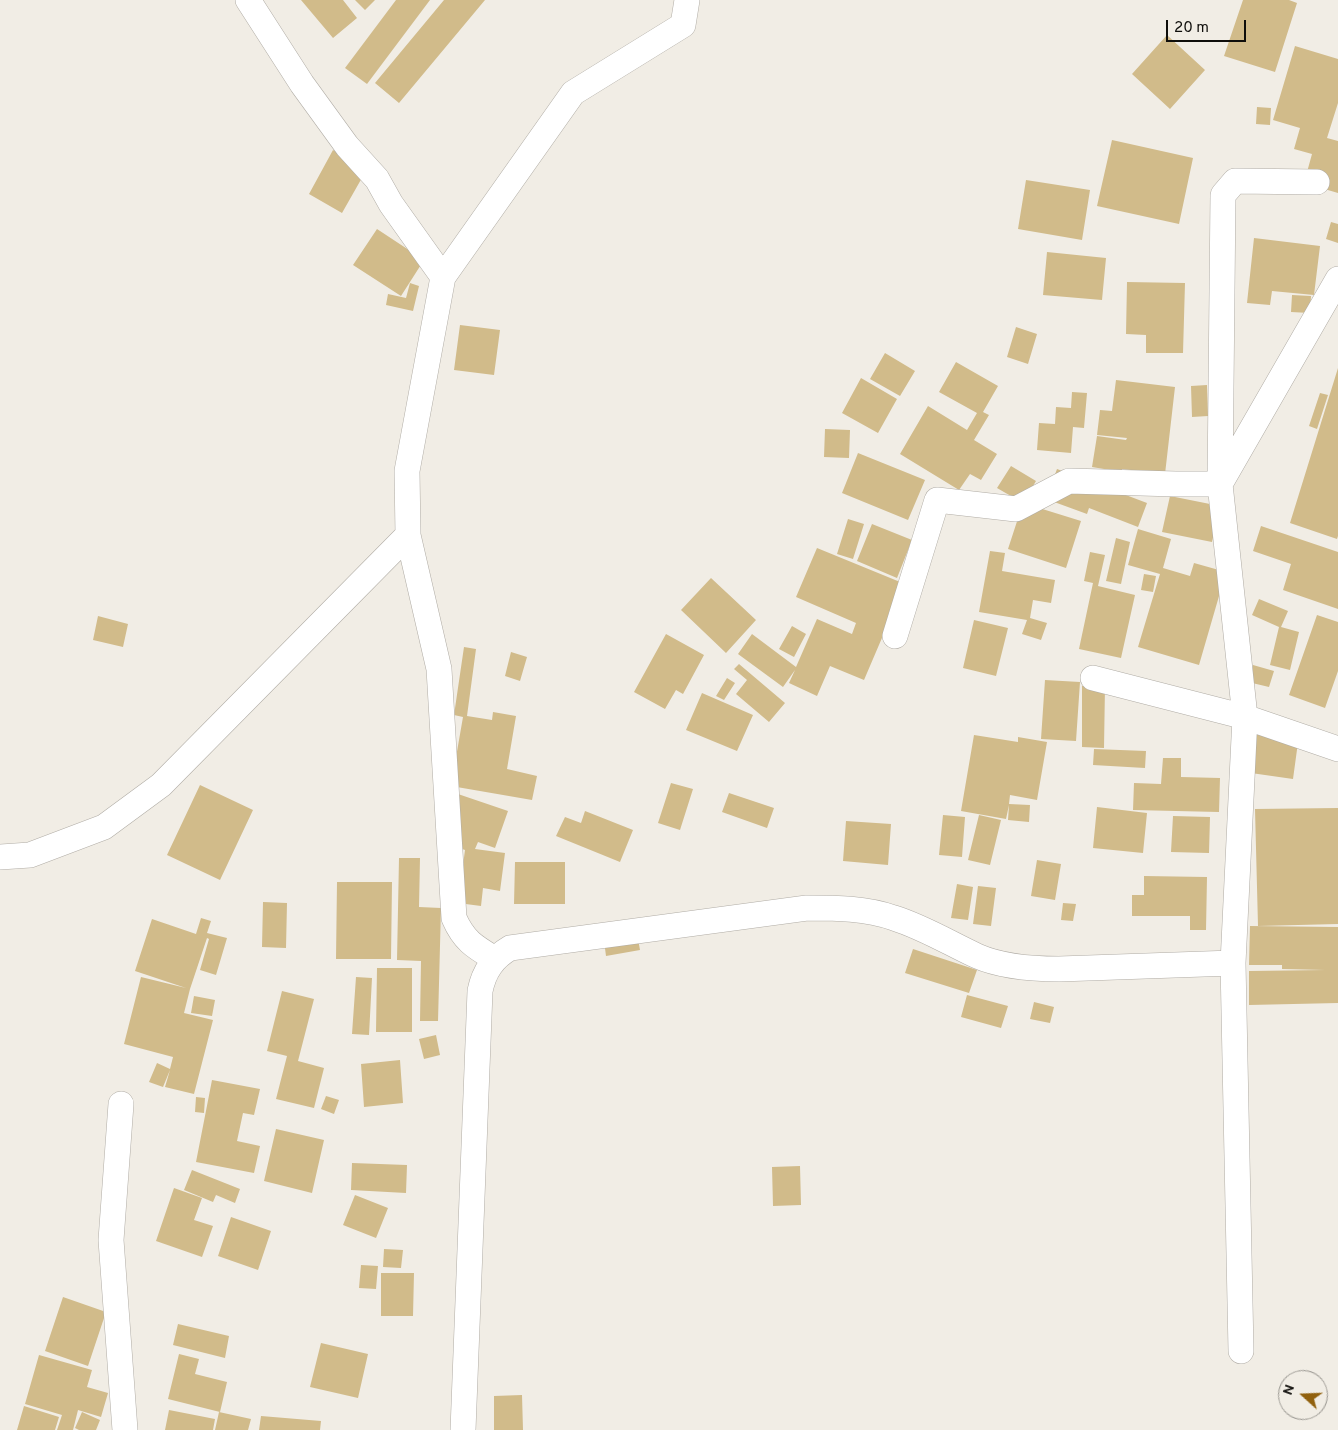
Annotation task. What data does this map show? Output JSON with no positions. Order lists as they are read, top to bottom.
{
  "scale_bar": "20 m",
  "north": "left"
}
